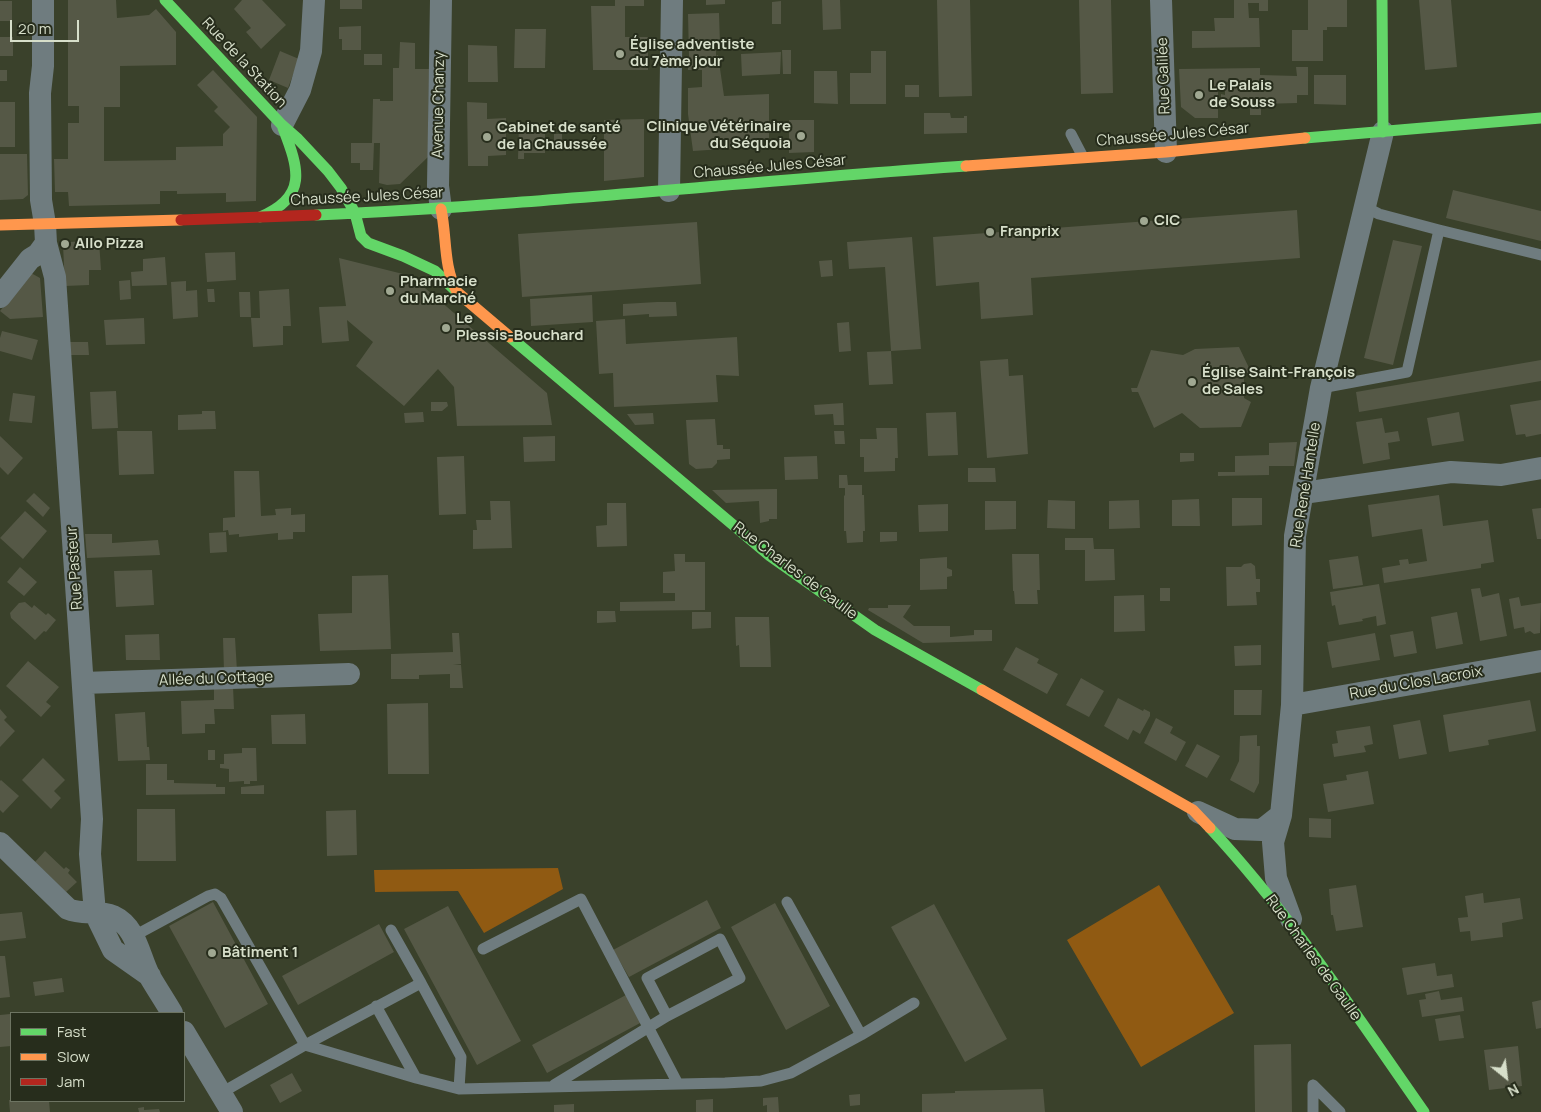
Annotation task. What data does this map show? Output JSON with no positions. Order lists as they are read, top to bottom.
{
  "streets": {
    "street": [
      "Rue de la Station",
      "Rue Galilée",
      "Avenue Chanzy",
      "Chaussée Jules César",
      "Rue René Hantelle",
      "Rue Pasteur",
      "Rue Charles de Gaulle",
      "Allée du Cottage",
      "Rue du Clos Lacroix"
    ]
  },
  "crossings": [
    ["Rue de la Station", "Chaussée Jules César"],
    ["Rue de la Station", "Rue Charles de Gaulle"],
    ["Rue Galilée", "Chaussée Jules César"],
    ["Avenue Chanzy", "Chaussée Jules César"],
    ["Avenue Chanzy", "Rue Charles de Gaulle"],
    ["Chaussée Jules César", "Rue René Hantelle"],
    ["Chaussée Jules César", "Rue Pasteur"],
    ["Chaussée Jules César", "Rue Charles de Gaulle"],
    ["Rue René Hantelle", "Rue Charles de Gaulle"],
    ["Rue René Hantelle", "Rue du Clos Lacroix"],
    ["Rue Pasteur", "Allée du Cottage"]
  ],
  "places": [
    "Église adventiste du 7ème jour",
    "Le Palais de Souss",
    "Clinique Vétérinaire du Séquoia",
    "Cabinet de santé de la Chaussée",
    "CIC",
    "Franprix",
    "Allo Pizza",
    "Pharmacie du Marché",
    "Le Plessis-Bouchard",
    "Église Saint-François de Sales",
    "Bâtiment 1"
  ],
  "legend": ["Fast", "Slow", "Jam"],
  "scale_bar": "20 m",
  "north": "bottom right"
}
